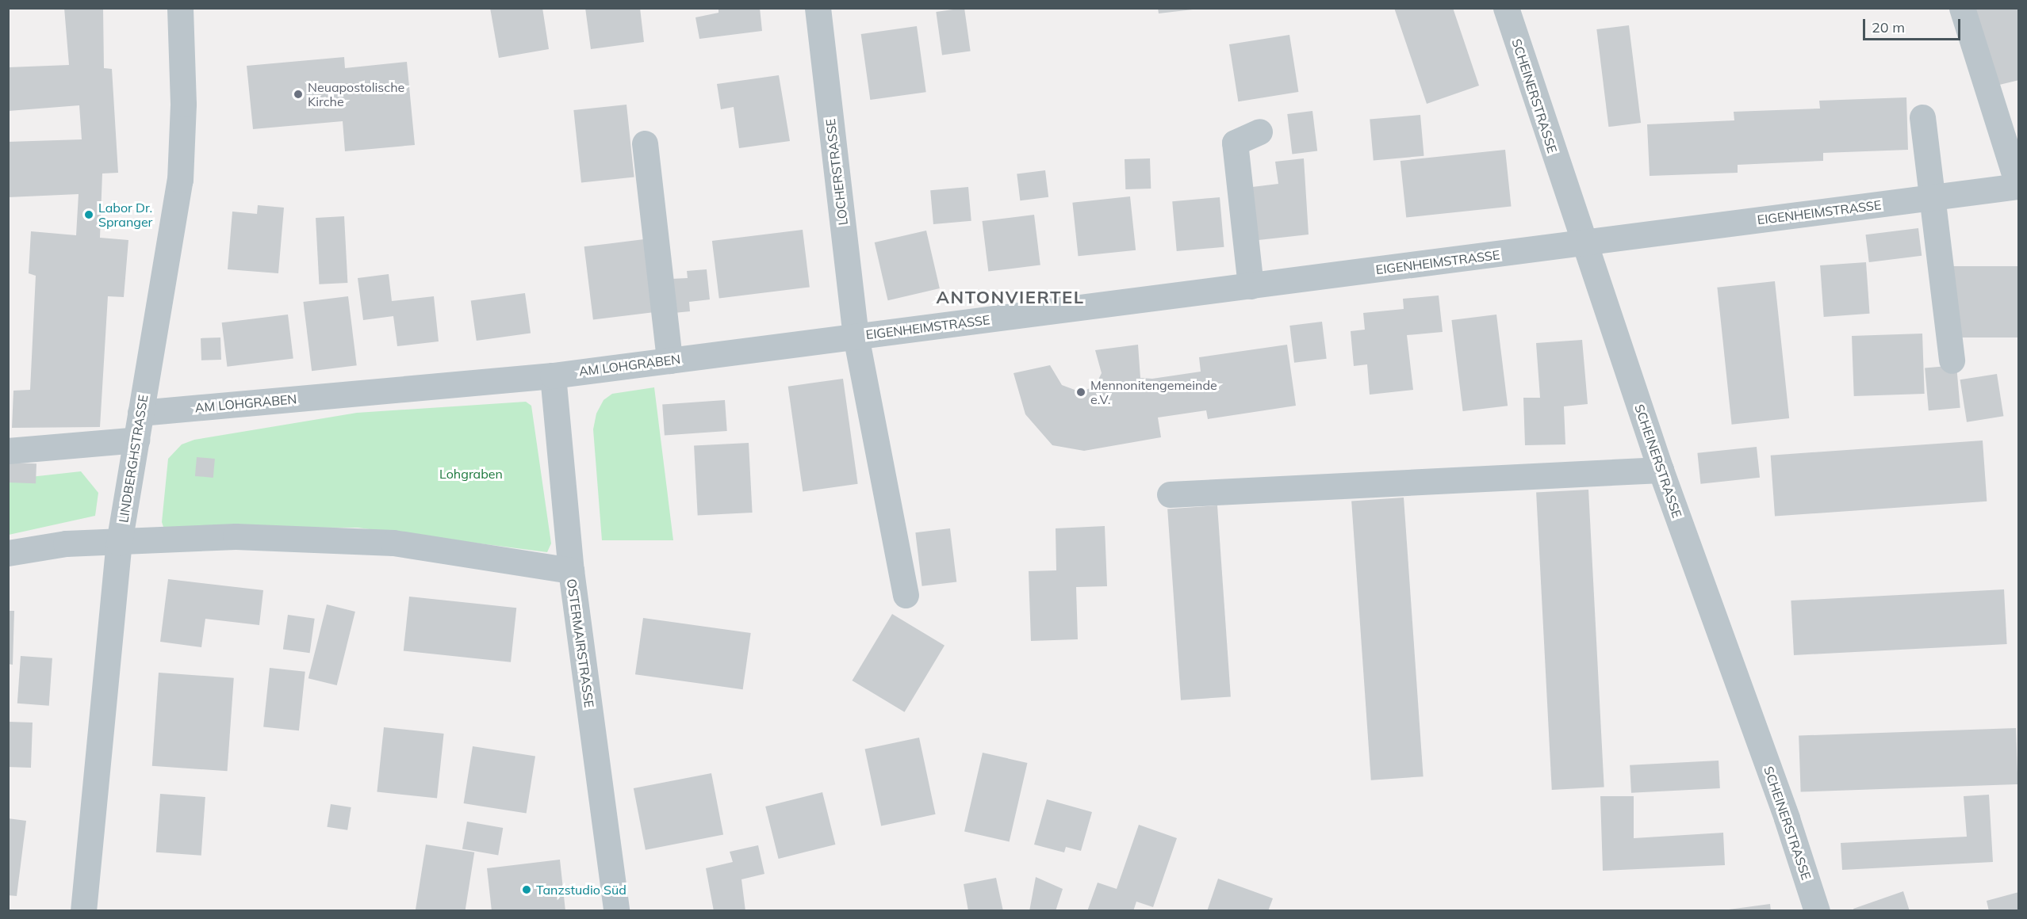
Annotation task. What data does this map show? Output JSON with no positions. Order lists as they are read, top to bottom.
{
  "streets": {
    "street": [
      "SCHEINERSTRASSE",
      "LOCHERSTRASSE",
      "EIGENHEIMSTRASSE",
      "AM LOHGRABEN",
      "LINDBERGHSTRASSE",
      "OSTERMAIRSTRASSE"
    ]
  },
  "crossings": [
    ["SCHEINERSTRASSE", "EIGENHEIMSTRASSE"],
    ["LOCHERSTRASSE", "EIGENHEIMSTRASSE"],
    ["LOCHERSTRASSE", "AM LOHGRABEN"],
    ["EIGENHEIMSTRASSE", "AM LOHGRABEN"],
    ["AM LOHGRABEN", "LINDBERGHSTRASSE"],
    ["AM LOHGRABEN", "OSTERMAIRSTRASSE"]
  ],
  "districts": ["ANTONVIERTEL"],
  "parks": ["Lohgraben"],
  "places": [
    "Neuapostolische Kirche",
    "Labor Dr. Spranger",
    "Mennonitengemeinde e.V.",
    "Tanzstudio Süd"
  ],
  "scale_bar": "20 m"
}
